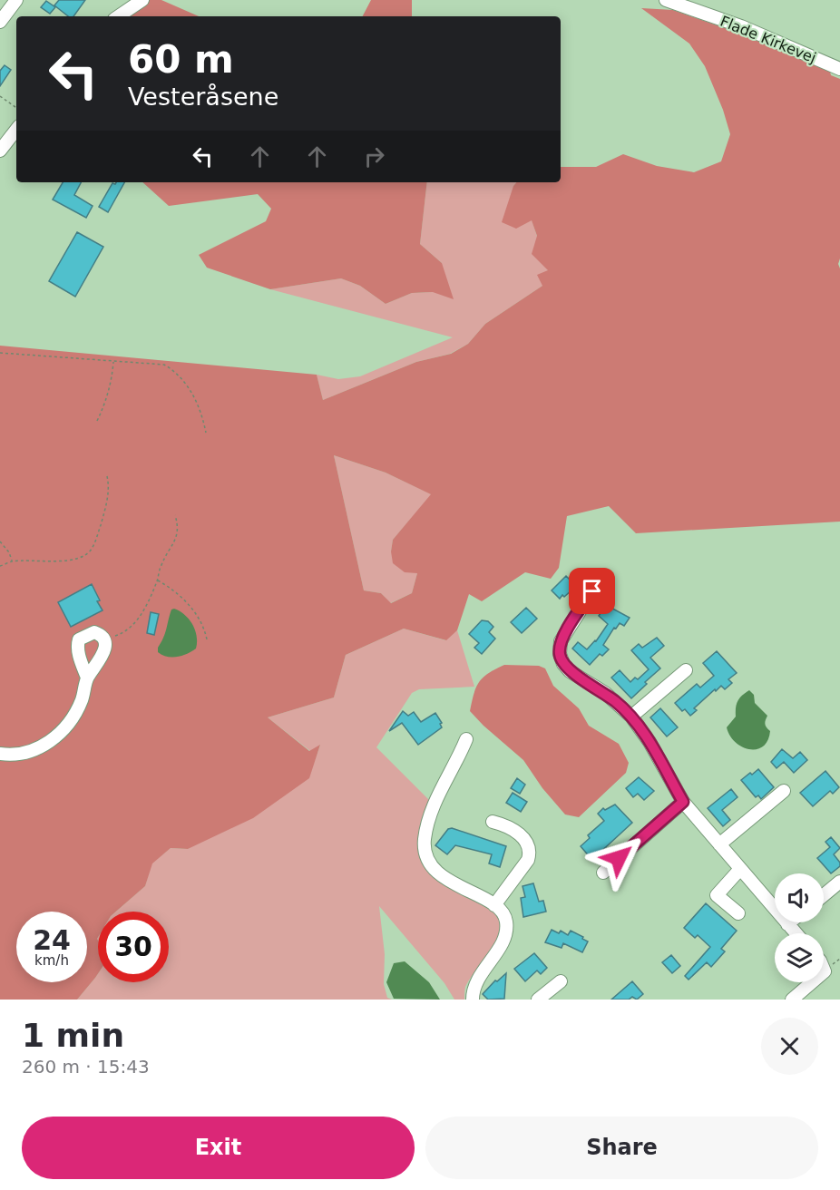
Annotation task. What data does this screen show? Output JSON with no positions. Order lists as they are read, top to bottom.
{
  "streets": {
    "street": ["Flade Kirkevej"]
  },
  "page": {
    "turn": ["60 m", "Vesteråsene"],
    "speed": "24 km/h",
    "limit": "30",
    "heading": ["1 min", "260 m · 15:43"],
    "buttons": ["Exit", "Share"]
  }
}
